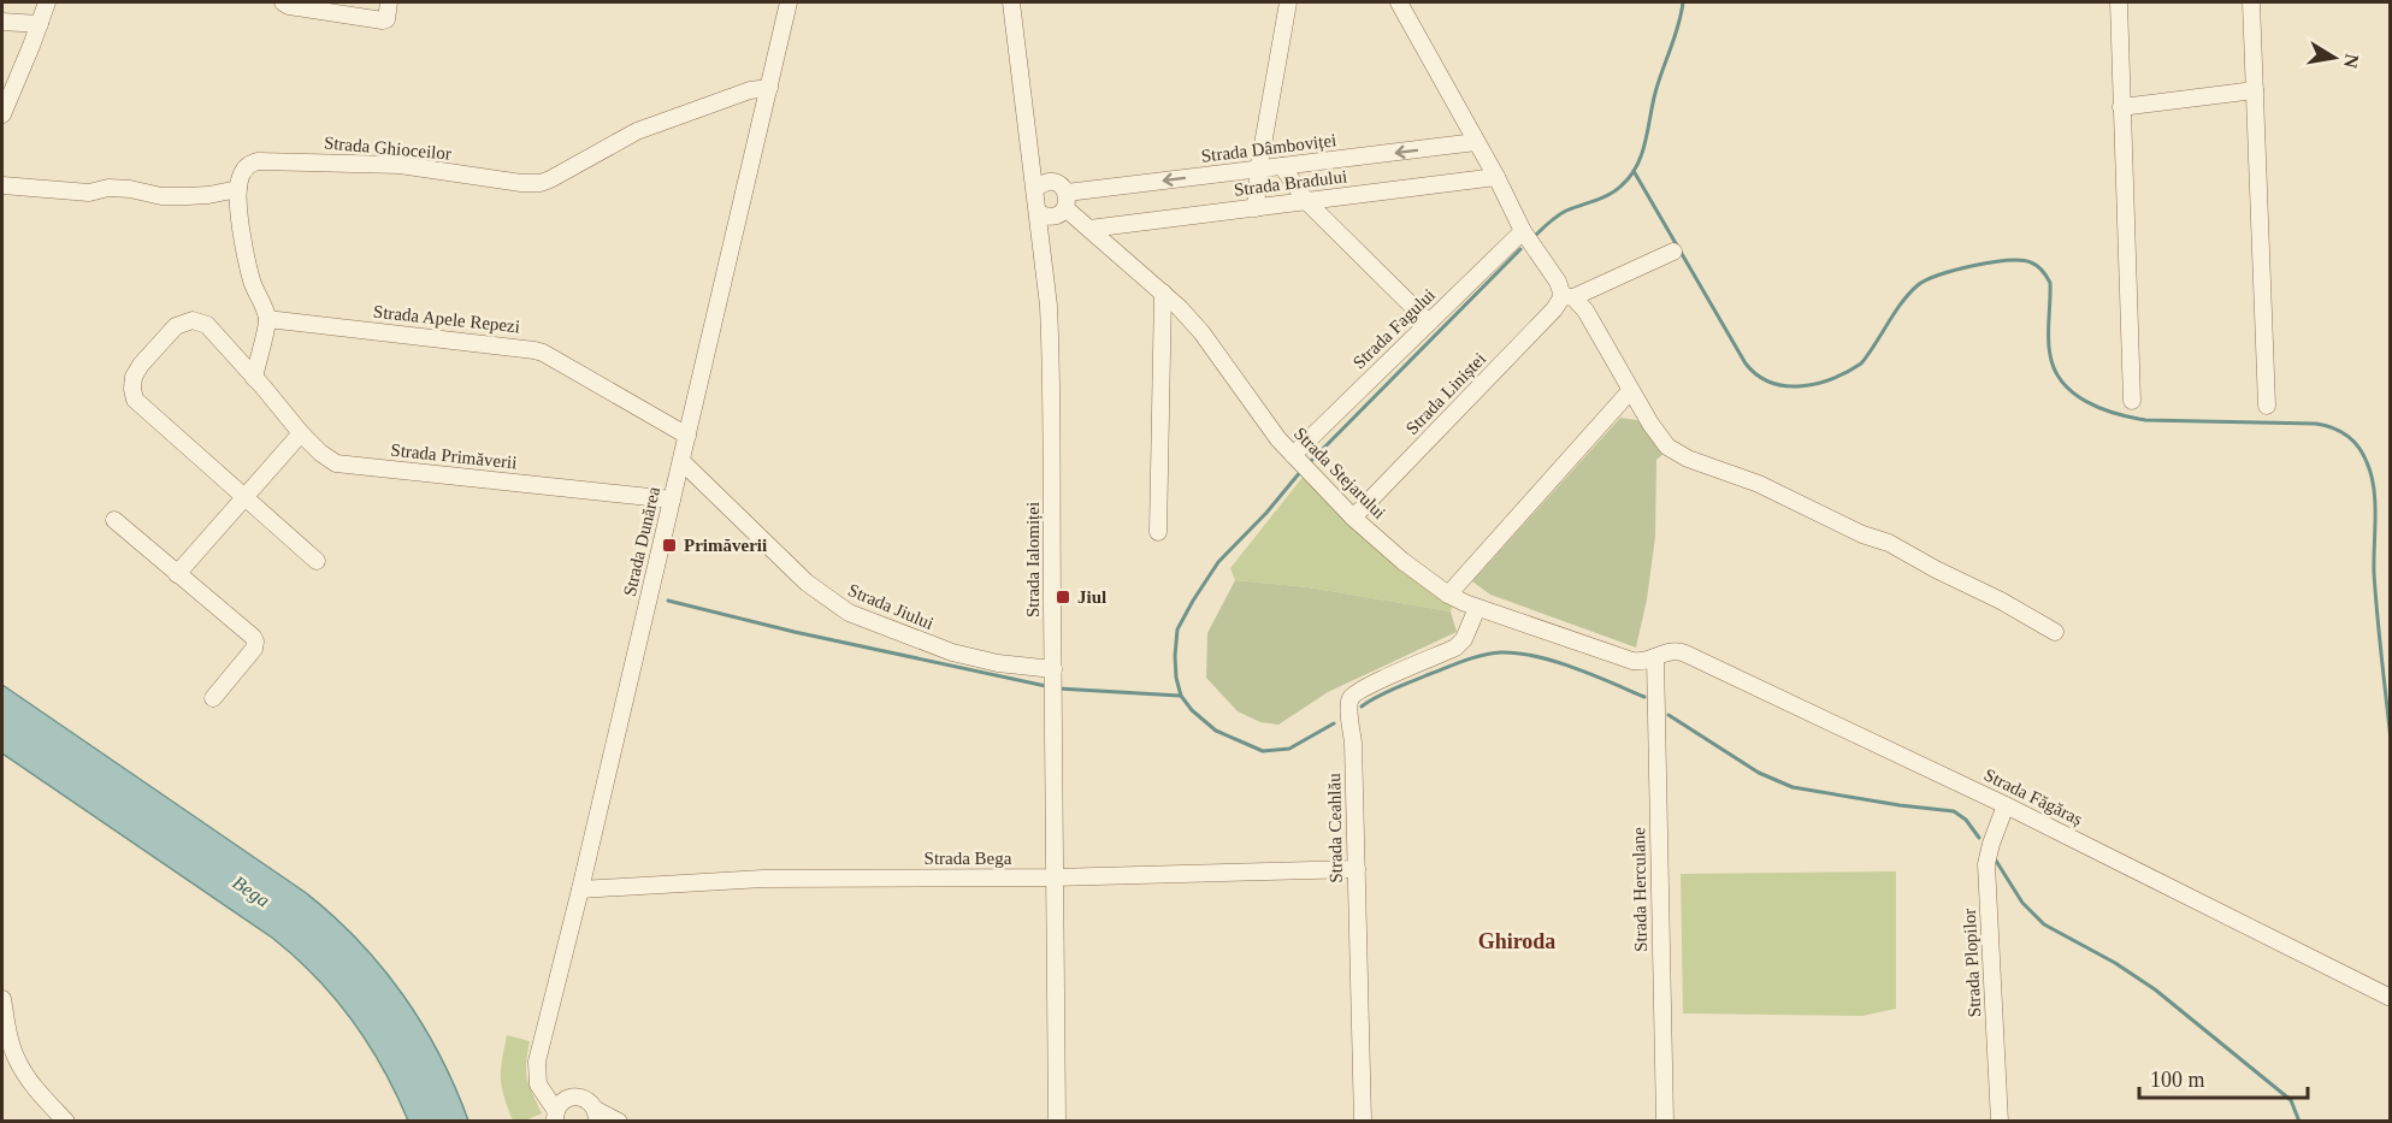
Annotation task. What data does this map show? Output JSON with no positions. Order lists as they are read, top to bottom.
{
  "streets": {
    "street": [
      "Strada Ghioceilor",
      "Strada Dâmboviței",
      "Strada Bradului",
      "Strada Apele Repezi",
      "Strada Fagului",
      "Strada Liniștei",
      "Strada Primăverii",
      "Strada Stejarului",
      "Strada Dunărea",
      "Strada Ialomiței",
      "Strada Jiului",
      "Strada Făgăraș",
      "Strada Ceahlău",
      "Strada Bega",
      "Strada Herculane",
      "Strada Plopilor"
    ]
  },
  "crossings": [
    ["Strada Ghioceilor", "Strada Dunărea"],
    ["Strada Dâmboviței", "Strada Stejarului"],
    ["Strada Dâmboviței", "Strada Ialomiței"],
    ["Strada Bradului", "Strada Stejarului"],
    ["Strada Apele Repezi", "Strada Dunărea"],
    ["Strada Fagului", "Strada Stejarului"],
    ["Strada Liniștei", "Strada Stejarului"],
    ["Strada Primăverii", "Strada Dunărea"],
    ["Strada Stejarului", "Strada Ialomiței"],
    ["Strada Stejarului", "Strada Făgăraș"],
    ["Strada Stejarului", "Strada Ceahlău"],
    ["Strada Stejarului", "Strada Herculane"],
    ["Strada Dunărea", "Strada Jiului"],
    ["Strada Dunărea", "Strada Bega"],
    ["Strada Ialomiței", "Strada Jiului"],
    ["Strada Ialomiței", "Strada Bega"],
    ["Strada Făgăraș", "Strada Herculane"],
    ["Strada Făgăraș", "Strada Plopilor"],
    ["Strada Ceahlău", "Strada Bega"]
  ],
  "one_way": ["Strada Dâmboviței"],
  "districts": ["Ghiroda"],
  "water": ["Bega"],
  "places": {
    "transit": ["Primăverii", "Jiul"]
  },
  "scale_bar": "100 m",
  "north": "right"
}
